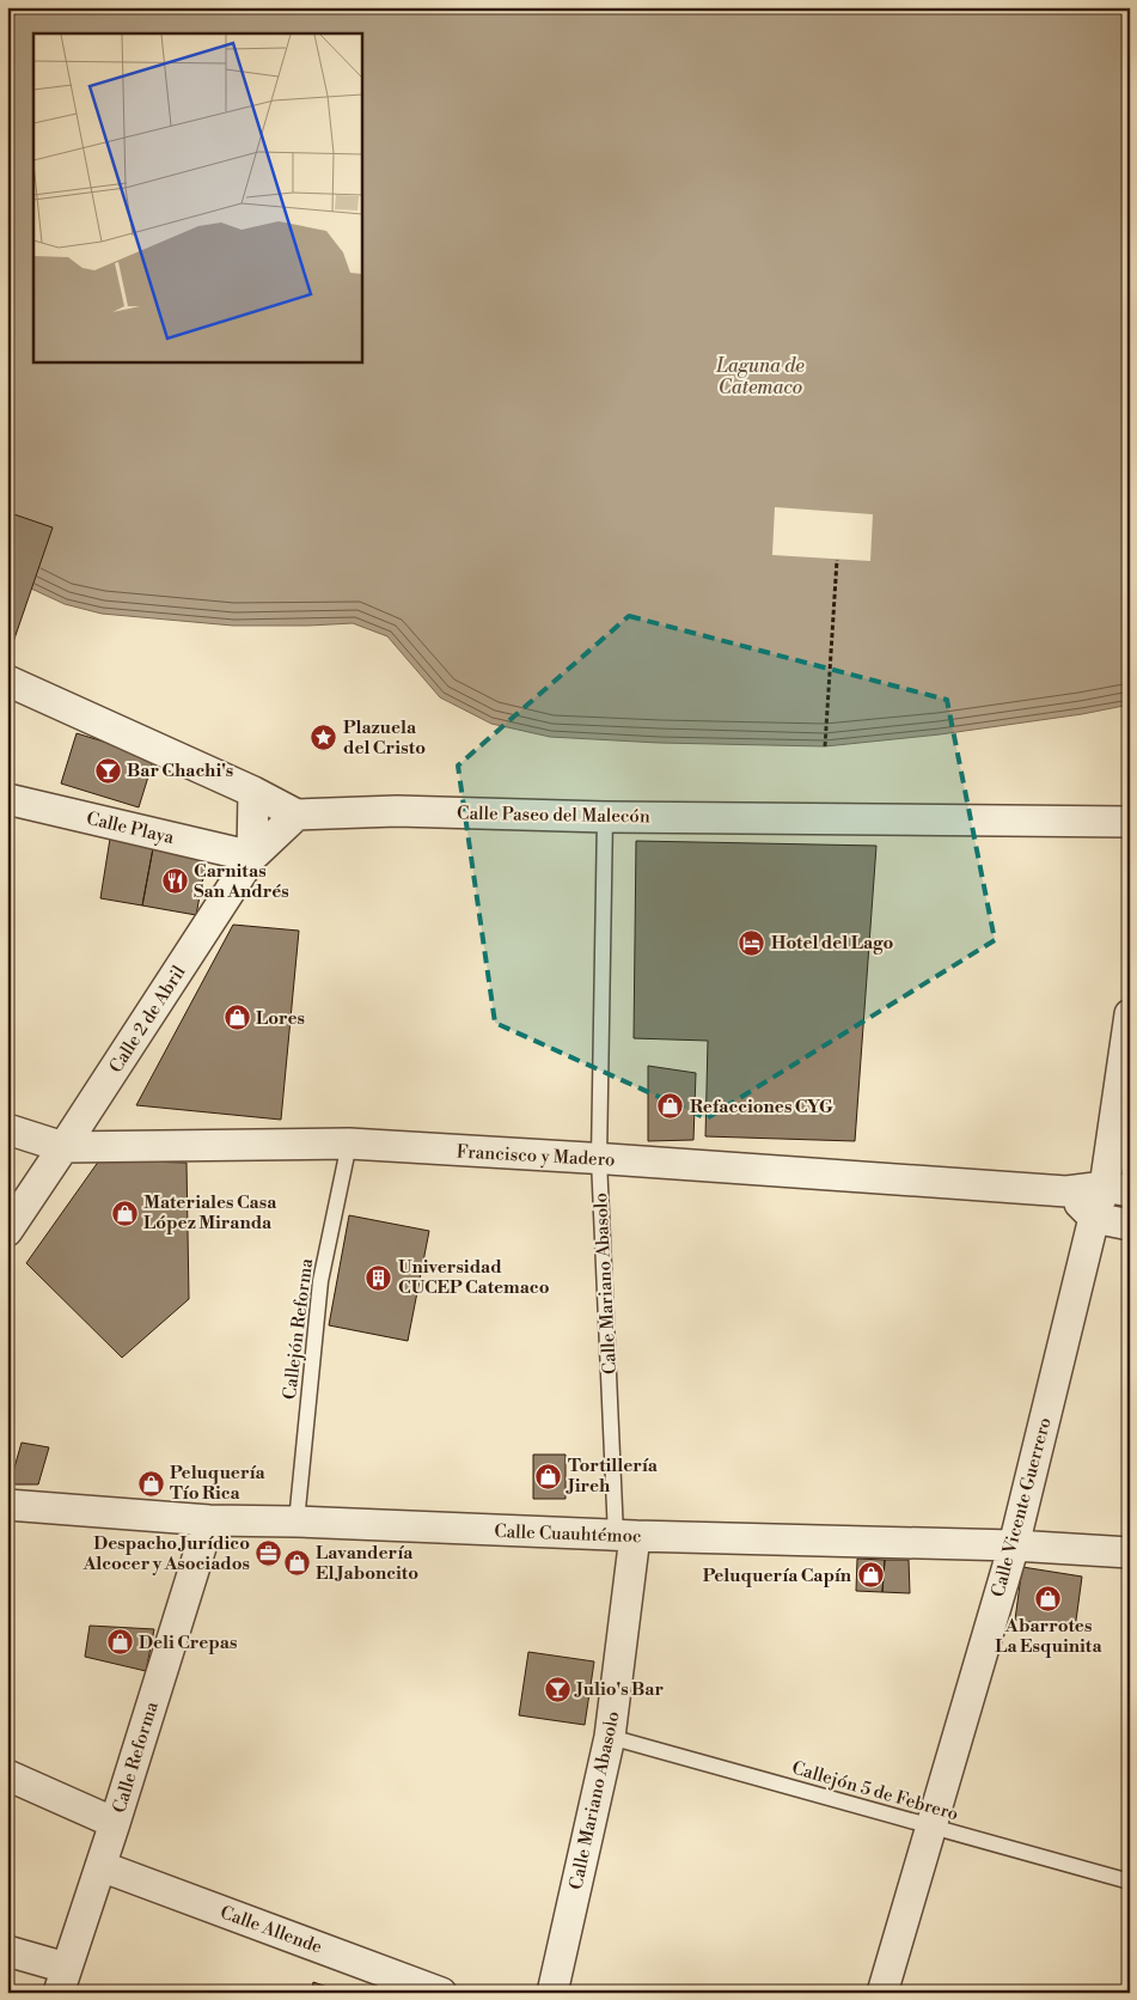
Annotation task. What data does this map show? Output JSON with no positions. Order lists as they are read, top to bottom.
{
  "streets": {
    "street": [
      "Calle Paseo del Malecón",
      "Calle Playa",
      "Calle 2 de Abril",
      "Francisco y Madero",
      "Calle Mariano Abasolo",
      "Calle Vicente Guerrero",
      "Calle Cuauhtémoc",
      "Calle Reforma",
      "Calle Allende"
    ],
    "lane": ["Callejón Reforma", "Callejón 5 de Febrero"]
  },
  "crossings": [
    ["Calle Paseo del Malecón", "Calle 2 de Abril"],
    ["Calle Paseo del Malecón", "Calle Mariano Abasolo"],
    ["Calle Playa", "Calle 2 de Abril"],
    ["Calle 2 de Abril", "Francisco y Madero"],
    ["Francisco y Madero", "Calle Mariano Abasolo"],
    ["Francisco y Madero", "Callejón Reforma"],
    ["Francisco y Madero", "Calle Vicente Guerrero"],
    ["Calle Mariano Abasolo", "Calle Cuauhtémoc"],
    ["Calle Mariano Abasolo", "Callejón 5 de Febrero"],
    ["Callejón Reforma", "Calle Cuauhtémoc"],
    ["Calle Vicente Guerrero", "Calle Cuauhtémoc"],
    ["Calle Vicente Guerrero", "Callejón 5 de Febrero"],
    ["Calle Cuauhtémoc", "Calle Reforma"],
    ["Calle Reforma", "Calle Allende"]
  ],
  "water": ["Laguna de Catemaco"],
  "places": {
    "place": ["Plazuela del Cristo"],
    "bar": ["Bar Chachi's", "Julio's Bar"],
    "restaurant": ["Carnitas San Andrés"],
    "hotel": ["Hotel del Lago"],
    "shop": [
      "Lores",
      "Refacciones CYG",
      "Materiales Casa López Miranda",
      "Tortillería Jireh",
      "Peluquería Tío Rica",
      "Lavandería El Jaboncito",
      "Peluquería Capín",
      "Abarrotes La Esquinita",
      "Deli Crepas"
    ],
    "building": ["Universidad CUCEP Catemaco"],
    "office": ["Despacho Jurídico Alcocer y Asociados"]
  }
}
